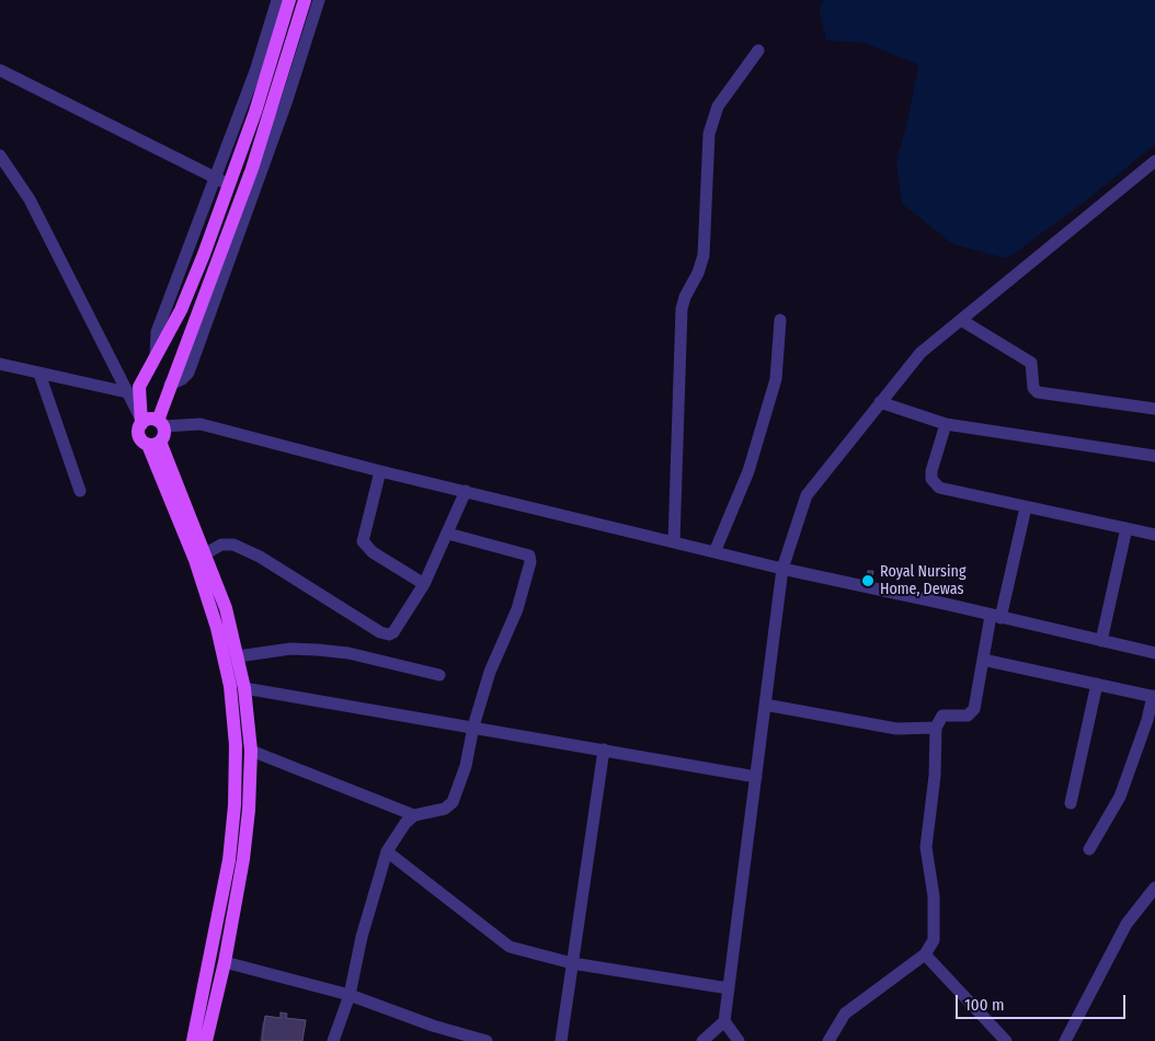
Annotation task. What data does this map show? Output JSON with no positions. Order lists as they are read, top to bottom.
{
  "places": ["Royal Nursing Home, Dewas"],
  "scale_bar": "100 m"
}
